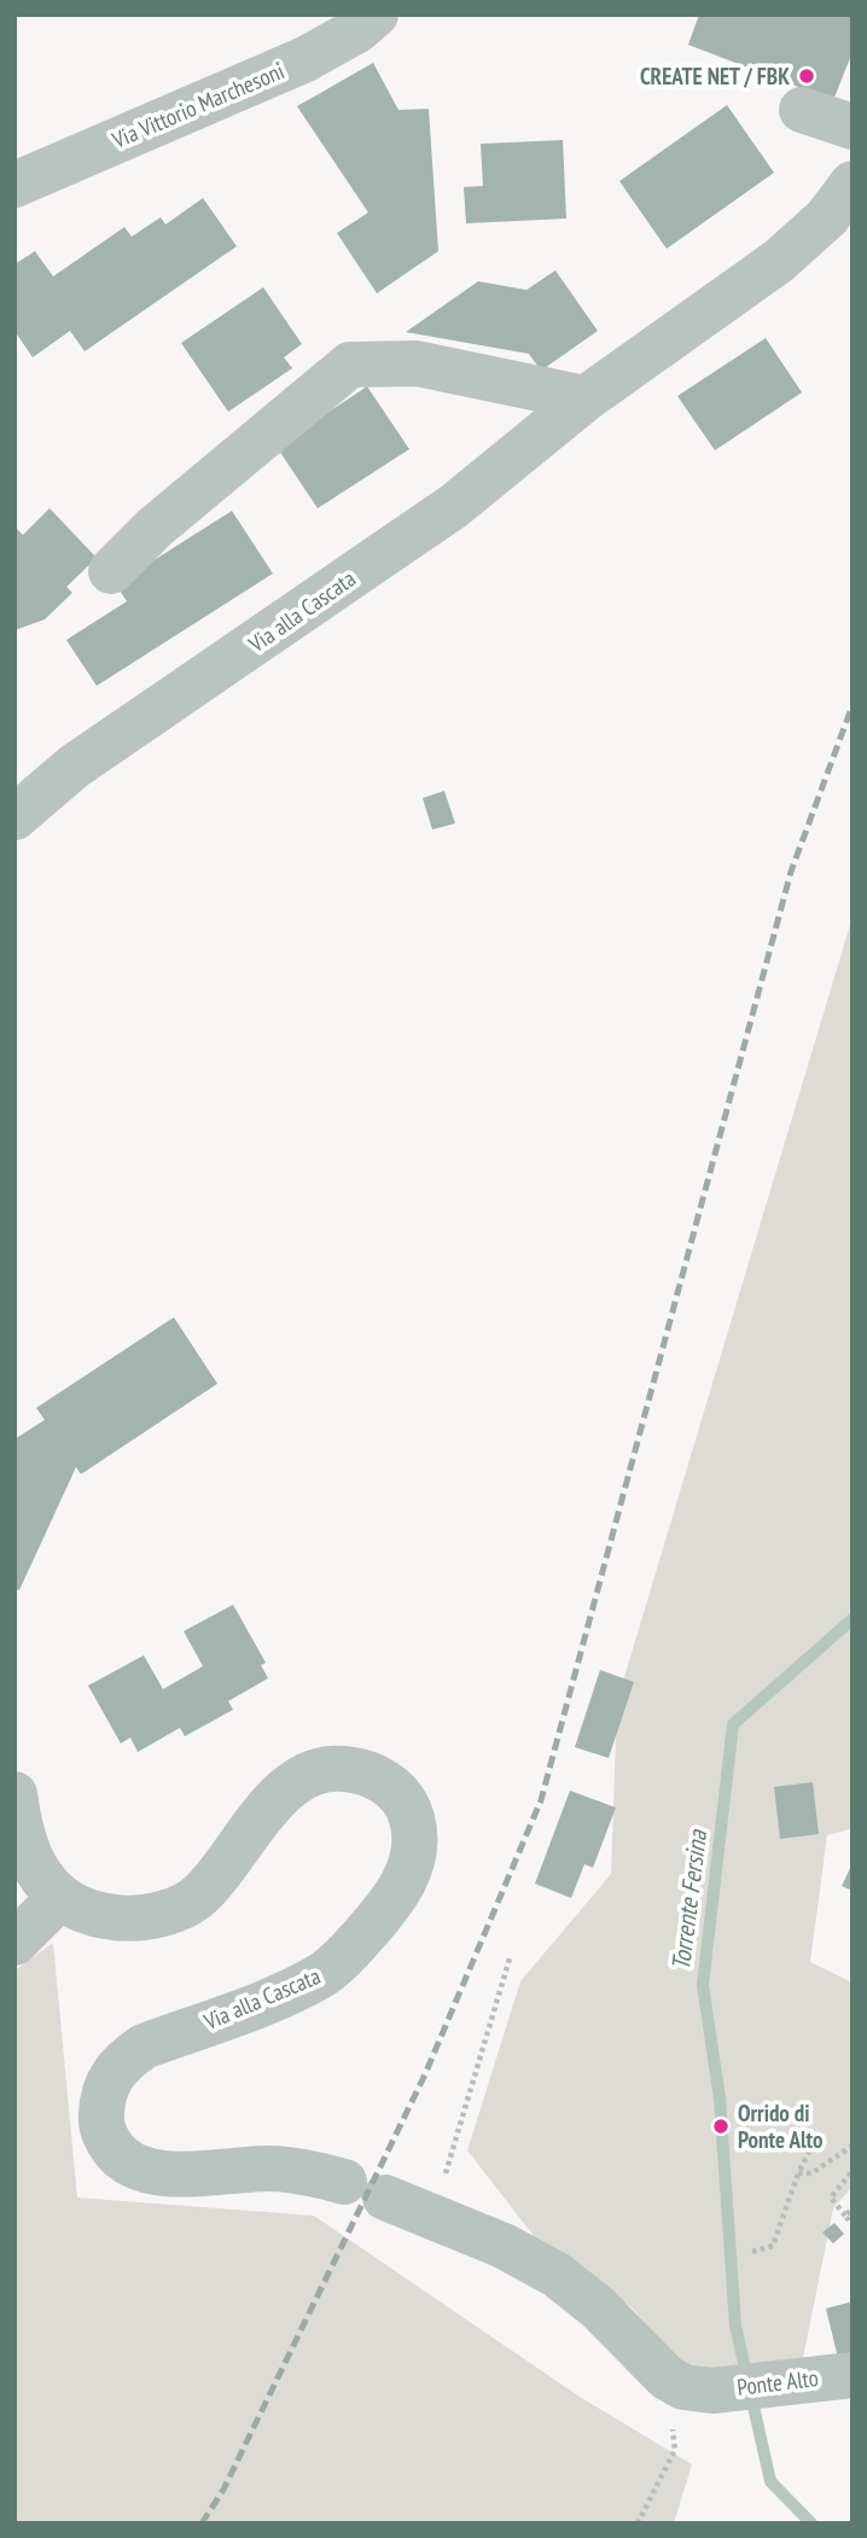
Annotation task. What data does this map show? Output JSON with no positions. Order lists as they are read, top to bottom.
{
  "streets": {
    "street": ["Via Vittorio Marchesoni", "Via alla Cascata", "Ponte Alto"]
  },
  "crossings": [
    ["Via alla Cascata", "Ponte Alto"]
  ],
  "water": ["Torrente Fersina"],
  "places": ["CREATE NET / FBK", "Orrido di Ponte Alto"]
}
